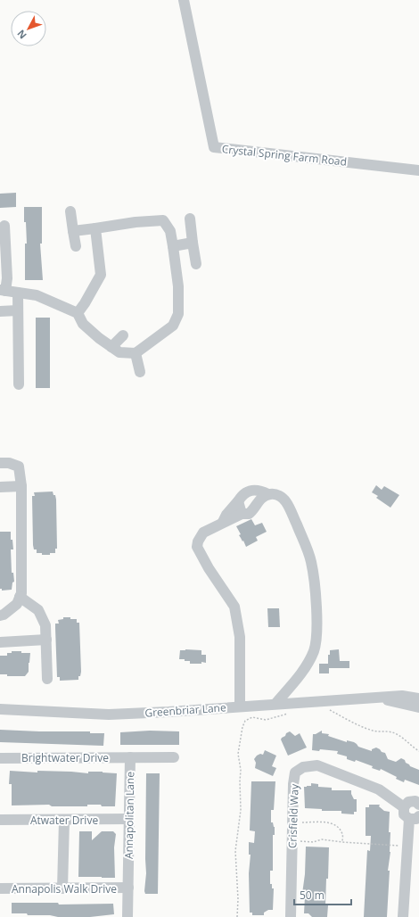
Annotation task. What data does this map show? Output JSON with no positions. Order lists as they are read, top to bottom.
{
  "streets": {
    "street": [
      "Crystal Spring Farm Road",
      "Greenbriar Lane",
      "Brightwater Drive",
      "Annapolitan Lane",
      "Crisfield Way",
      "Atwater Drive",
      "Annapolis Walk Drive"
    ]
  },
  "crossings": [
    ["Brightwater Drive", "Annapolitan Lane"],
    ["Annapolitan Lane", "Atwater Drive"],
    ["Annapolitan Lane", "Annapolis Walk Drive"]
  ],
  "scale_bar": "50 m",
  "north": "bottom left"
}
